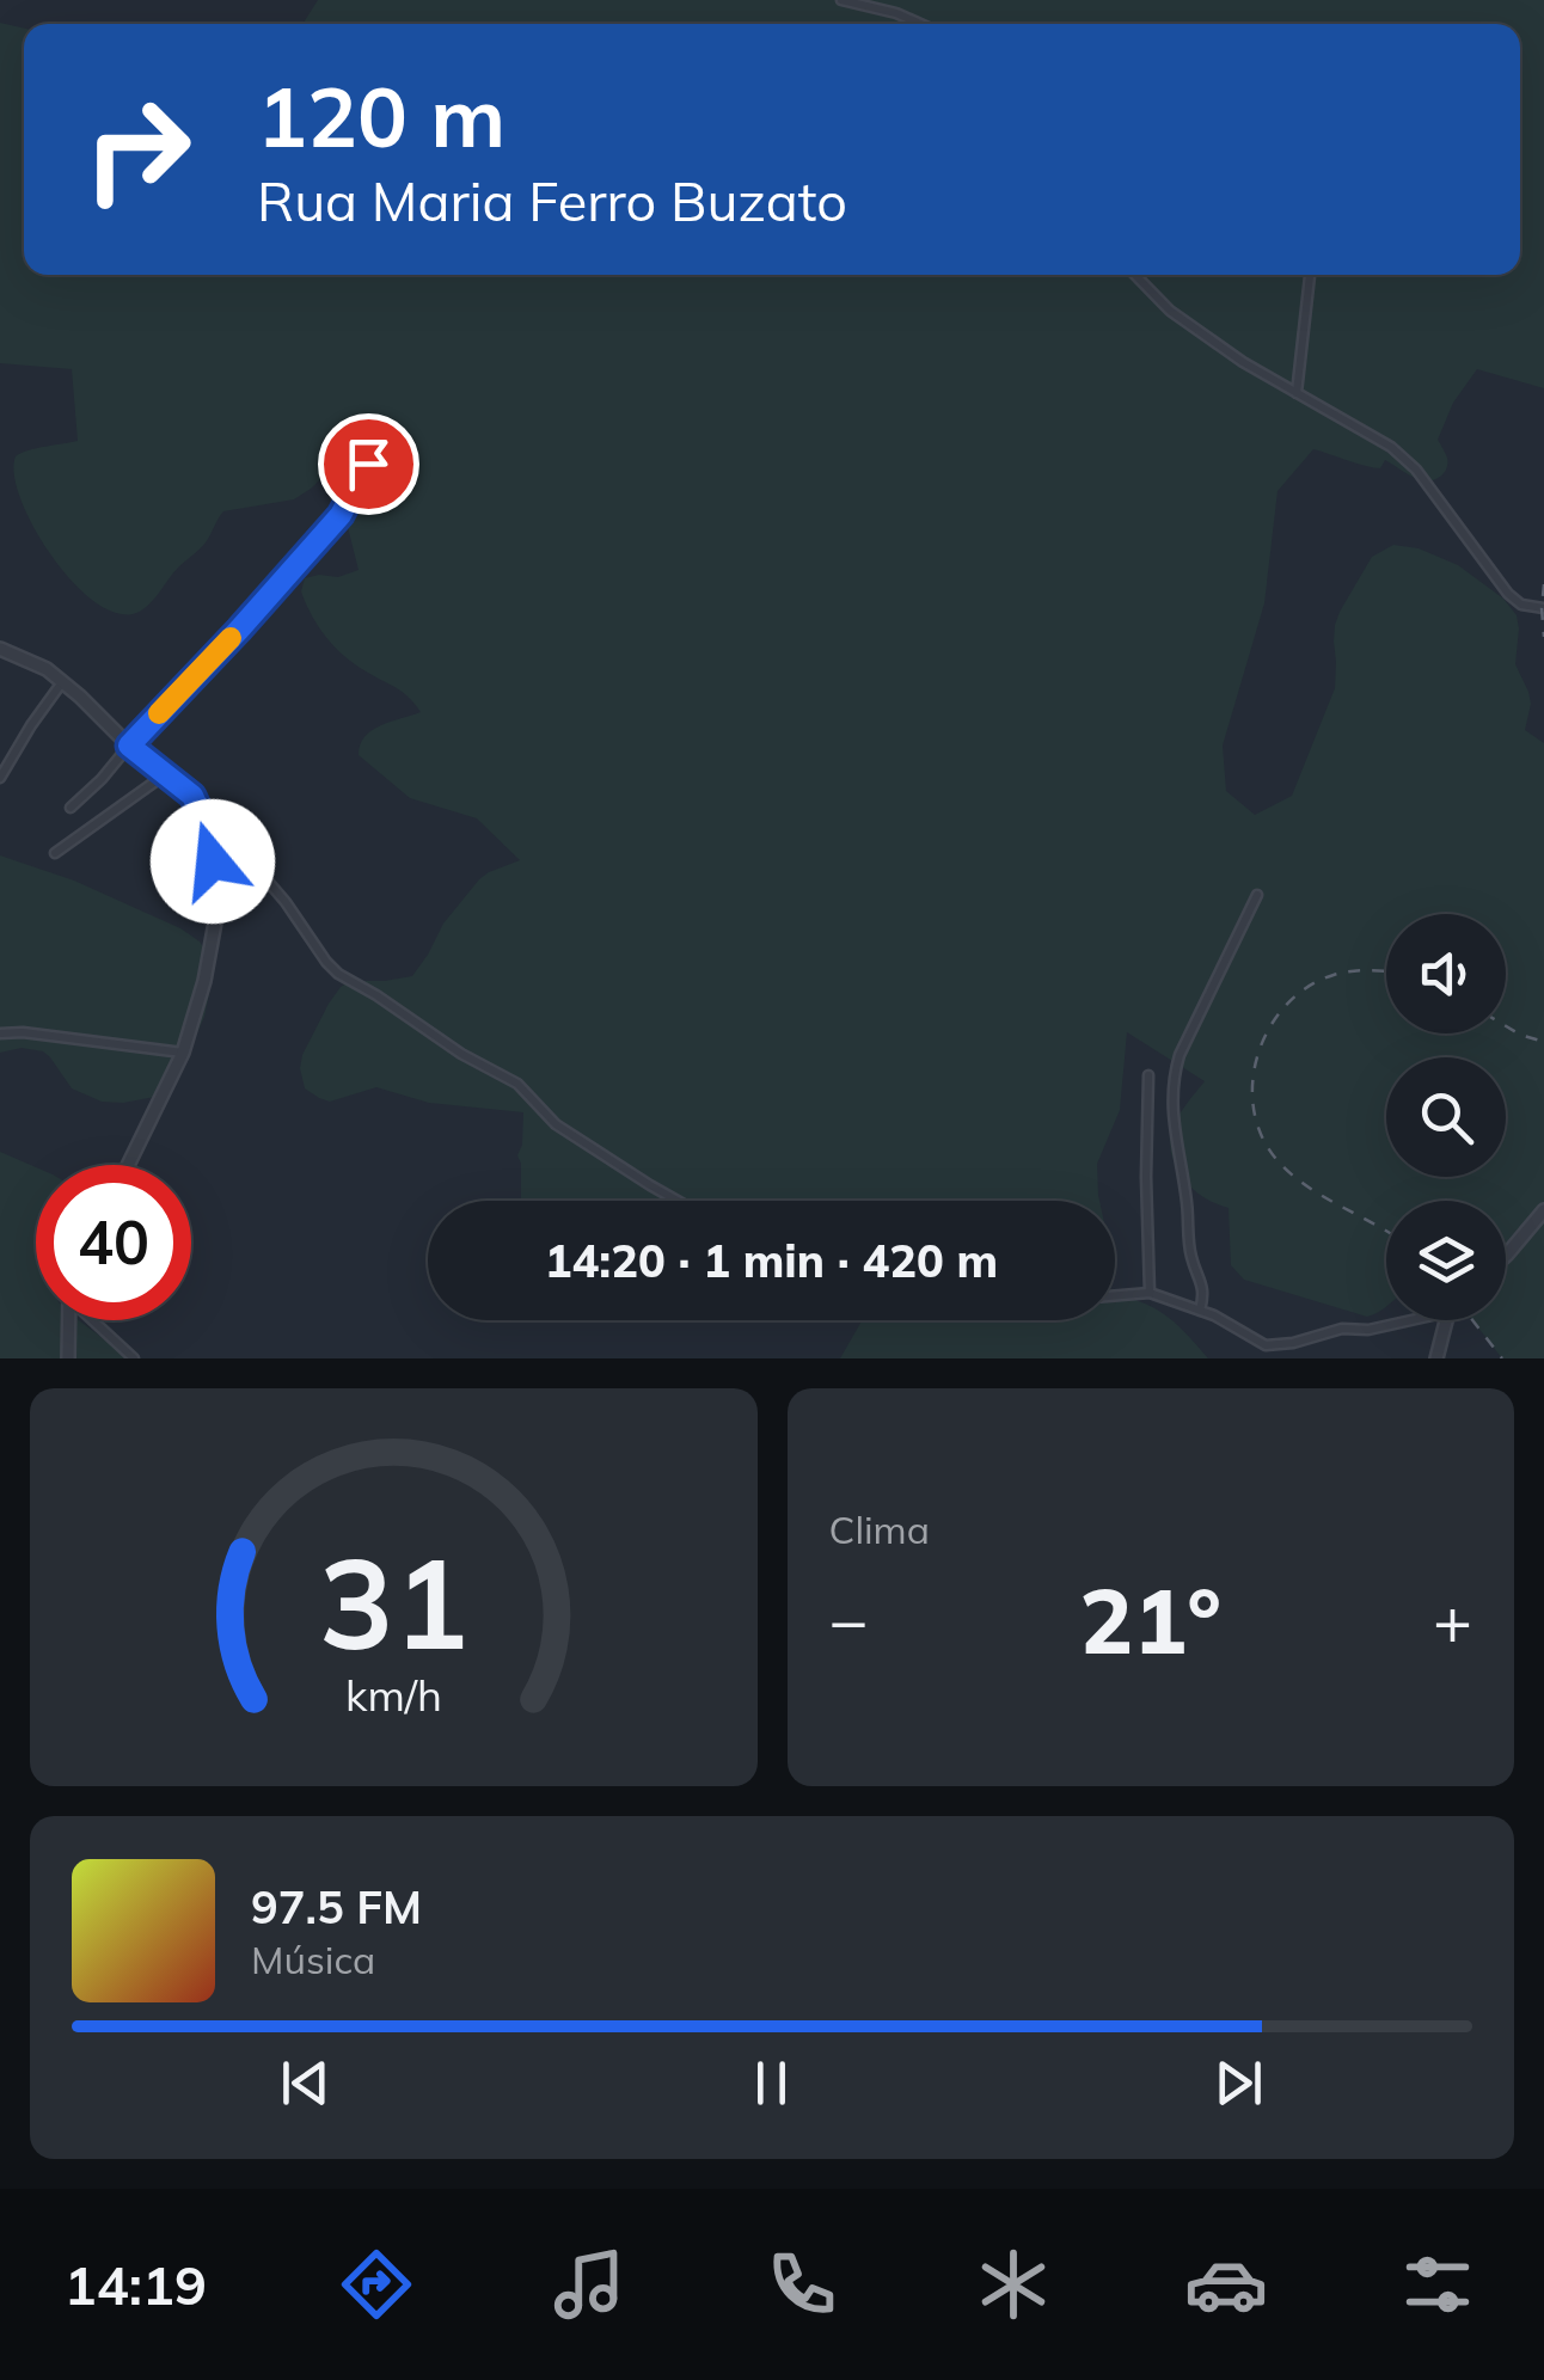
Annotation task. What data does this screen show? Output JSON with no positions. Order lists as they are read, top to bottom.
{
  "page": {
    "turn": ["120 m", "Rua Maria Ferro Buzato"],
    "limit": "40",
    "trip": "14:20 · 1 min · 420 m",
    "tile": "Clima",
    "heat": ["−", "21°", "+"],
    "song": ["97.5 FM", "Música"],
    "tabs": "14:19",
    "gauge": ["31", "km/h"]
  }
}
